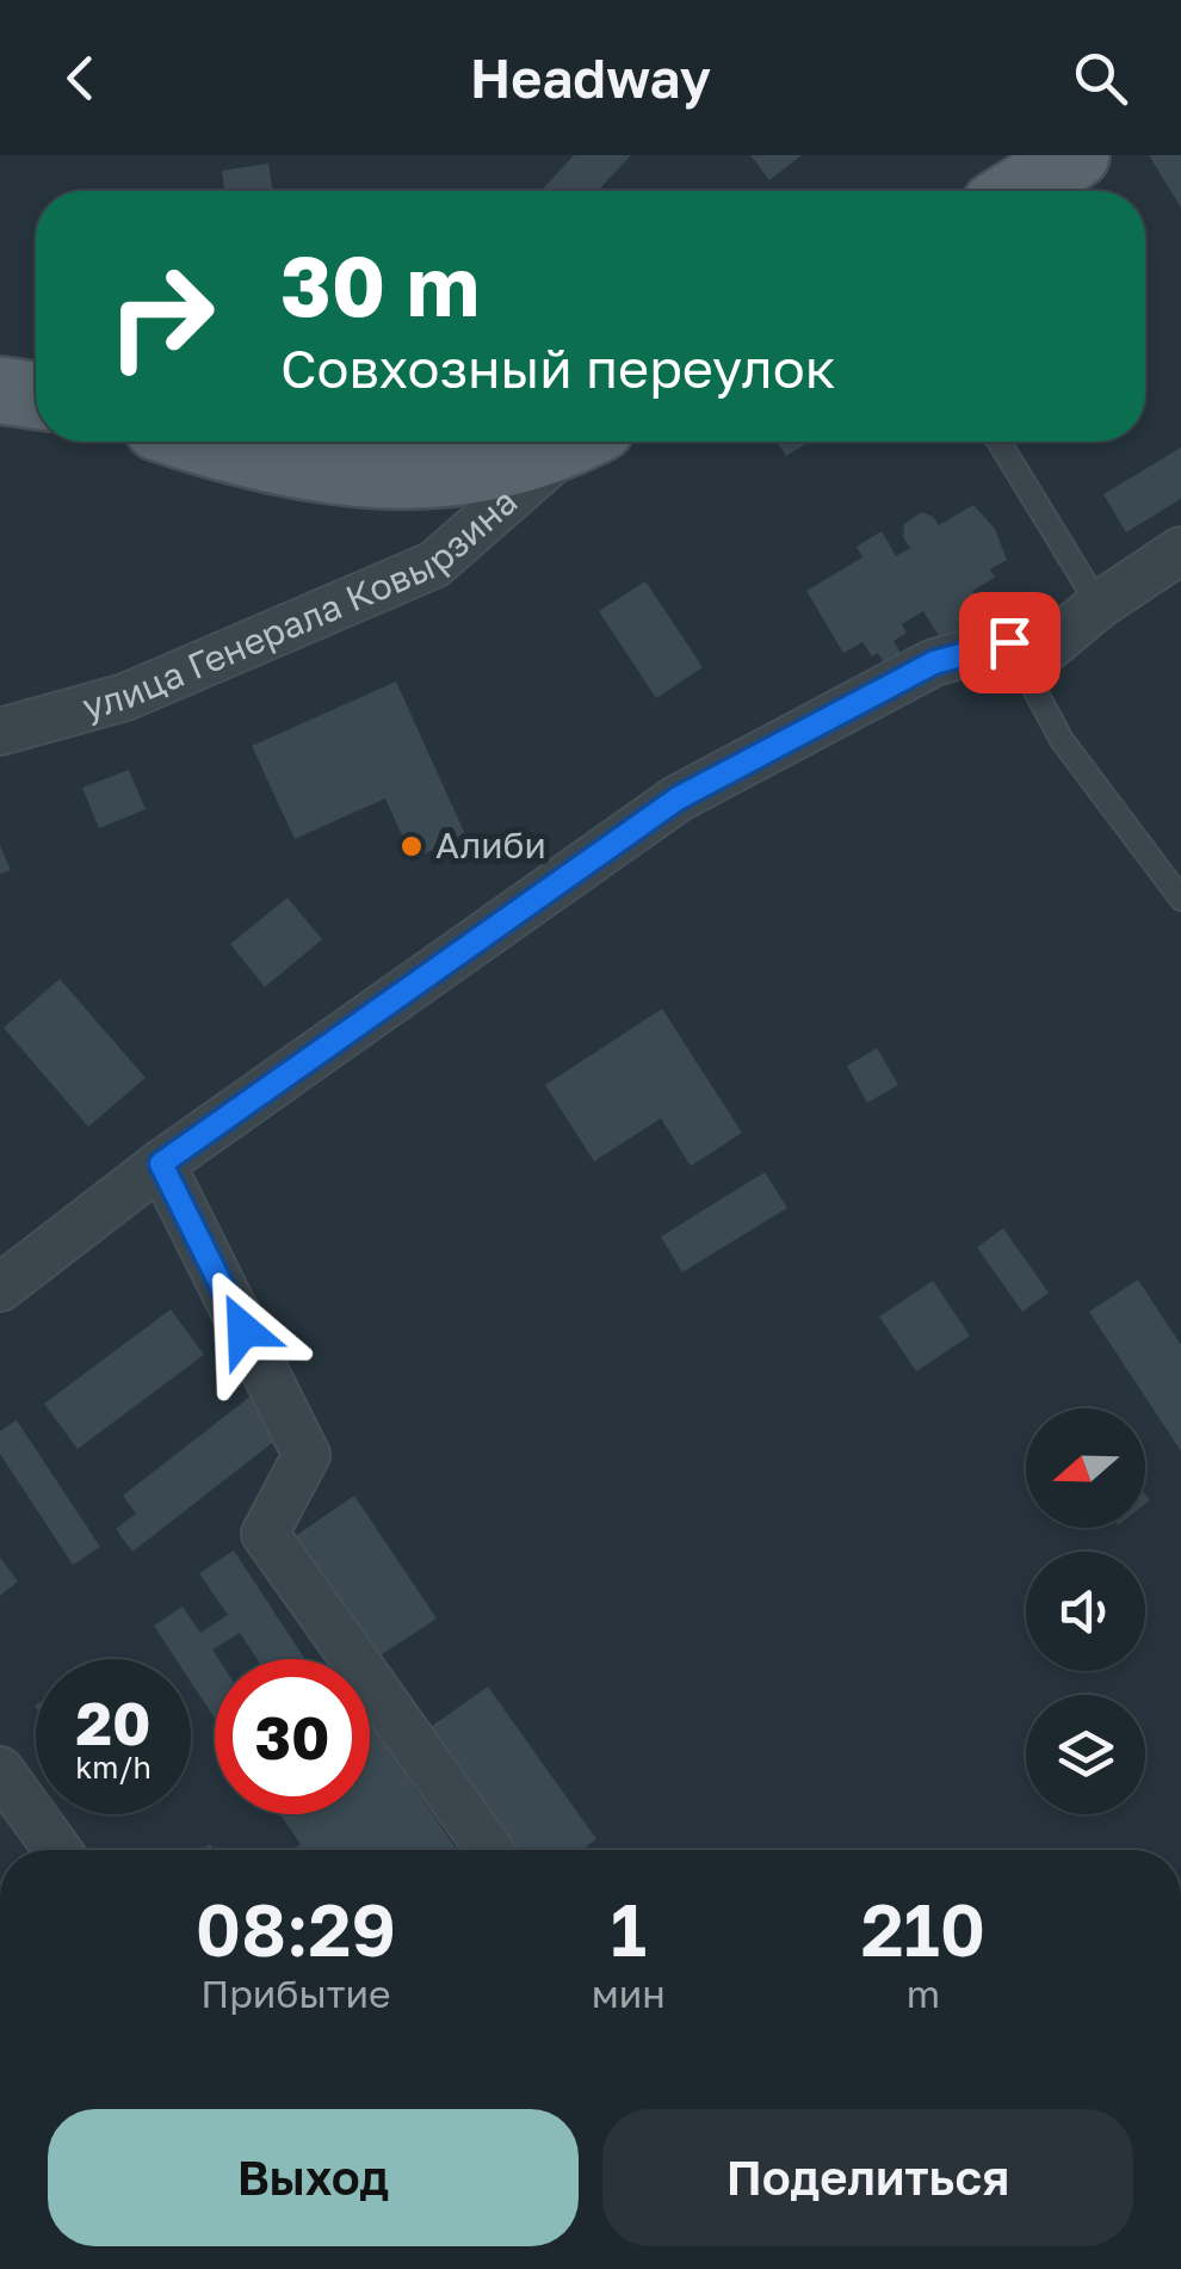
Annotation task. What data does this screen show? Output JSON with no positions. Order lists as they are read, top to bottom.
{
  "streets": {
    "street": ["улица Генерала Ковырзина"]
  },
  "places": ["Алиби"],
  "north": "left",
  "page": {
    "header": "Headway",
    "turn": ["30 m", "Совхозный переулок"],
    "speed": "20 km/h",
    "limit": "30",
    "eta": [
      "08:29",
      "Прибытие",
      "1",
      "мин",
      "210",
      "m"
    ],
    "buttons": ["Выход", "Поделиться"]
  }
}
